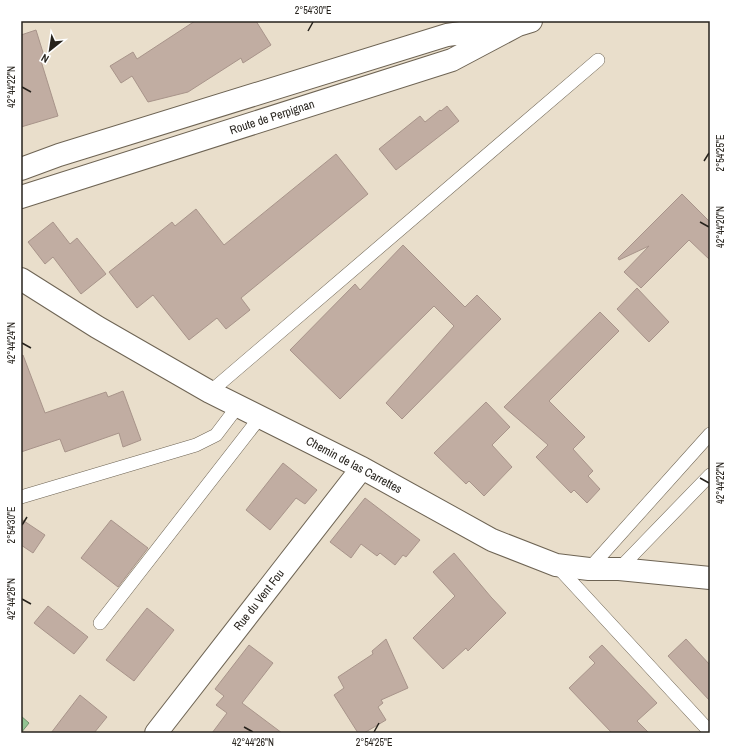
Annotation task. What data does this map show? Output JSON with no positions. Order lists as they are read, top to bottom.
{
  "streets": {
    "street": ["Route de Perpignan", "Chemin de las Carrettes", "Rue du Vent Fou"]
  },
  "crossings": [
    ["Chemin de las Carrettes", "Rue du Vent Fou"]
  ],
  "north": "bottom left",
  "coordinates": [
    "2°54'30\"E",
    "42°44'22\"N",
    "2°54'25\"E",
    "42°44'20\"N",
    "42°44'24\"N",
    "42°44'26\"N"
  ]
}
